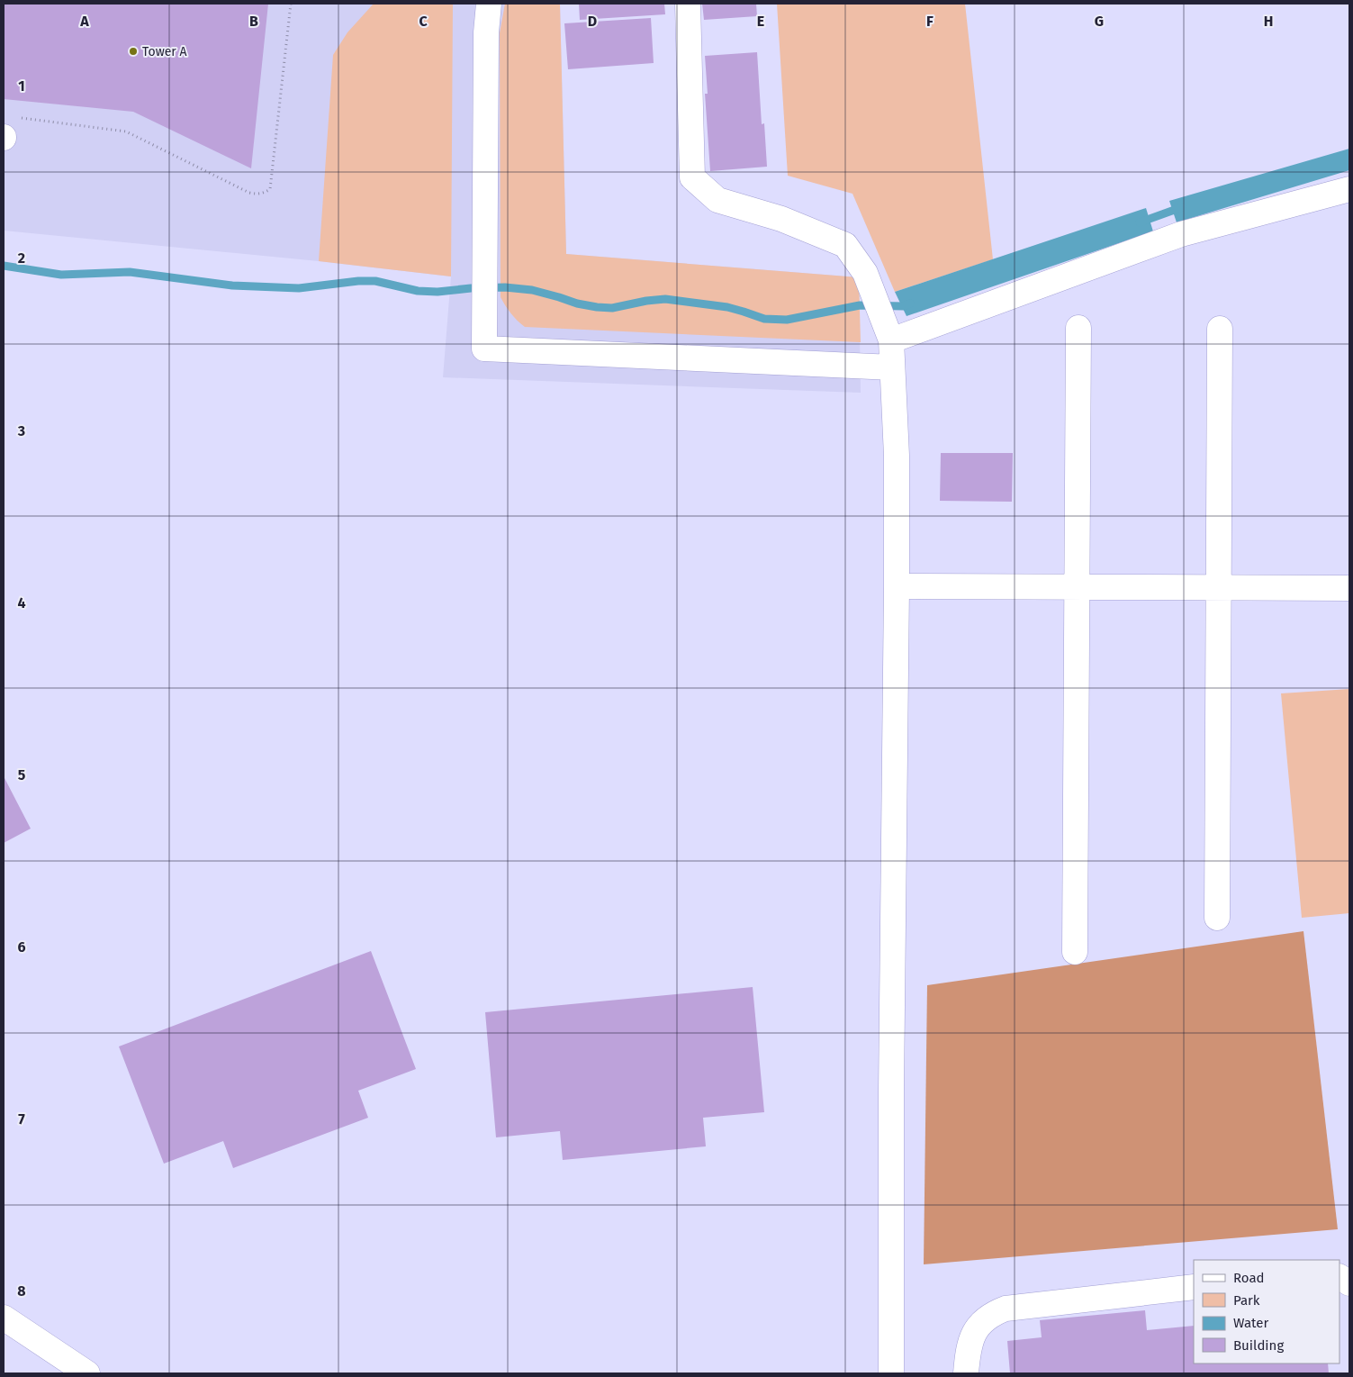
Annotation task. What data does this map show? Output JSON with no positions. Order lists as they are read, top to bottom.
{
  "places": ["Tower A"],
  "legend": [
    "Road",
    "Park",
    "Water",
    "Building"
  ],
  "grid": {
    "columns": [
      "A",
      "B",
      "C",
      "D",
      "E",
      "F",
      "G",
      "H"
    ],
    "rows": [
      "1",
      "2",
      "3",
      "4",
      "5",
      "6",
      "7",
      "8"
    ]
  }
}
